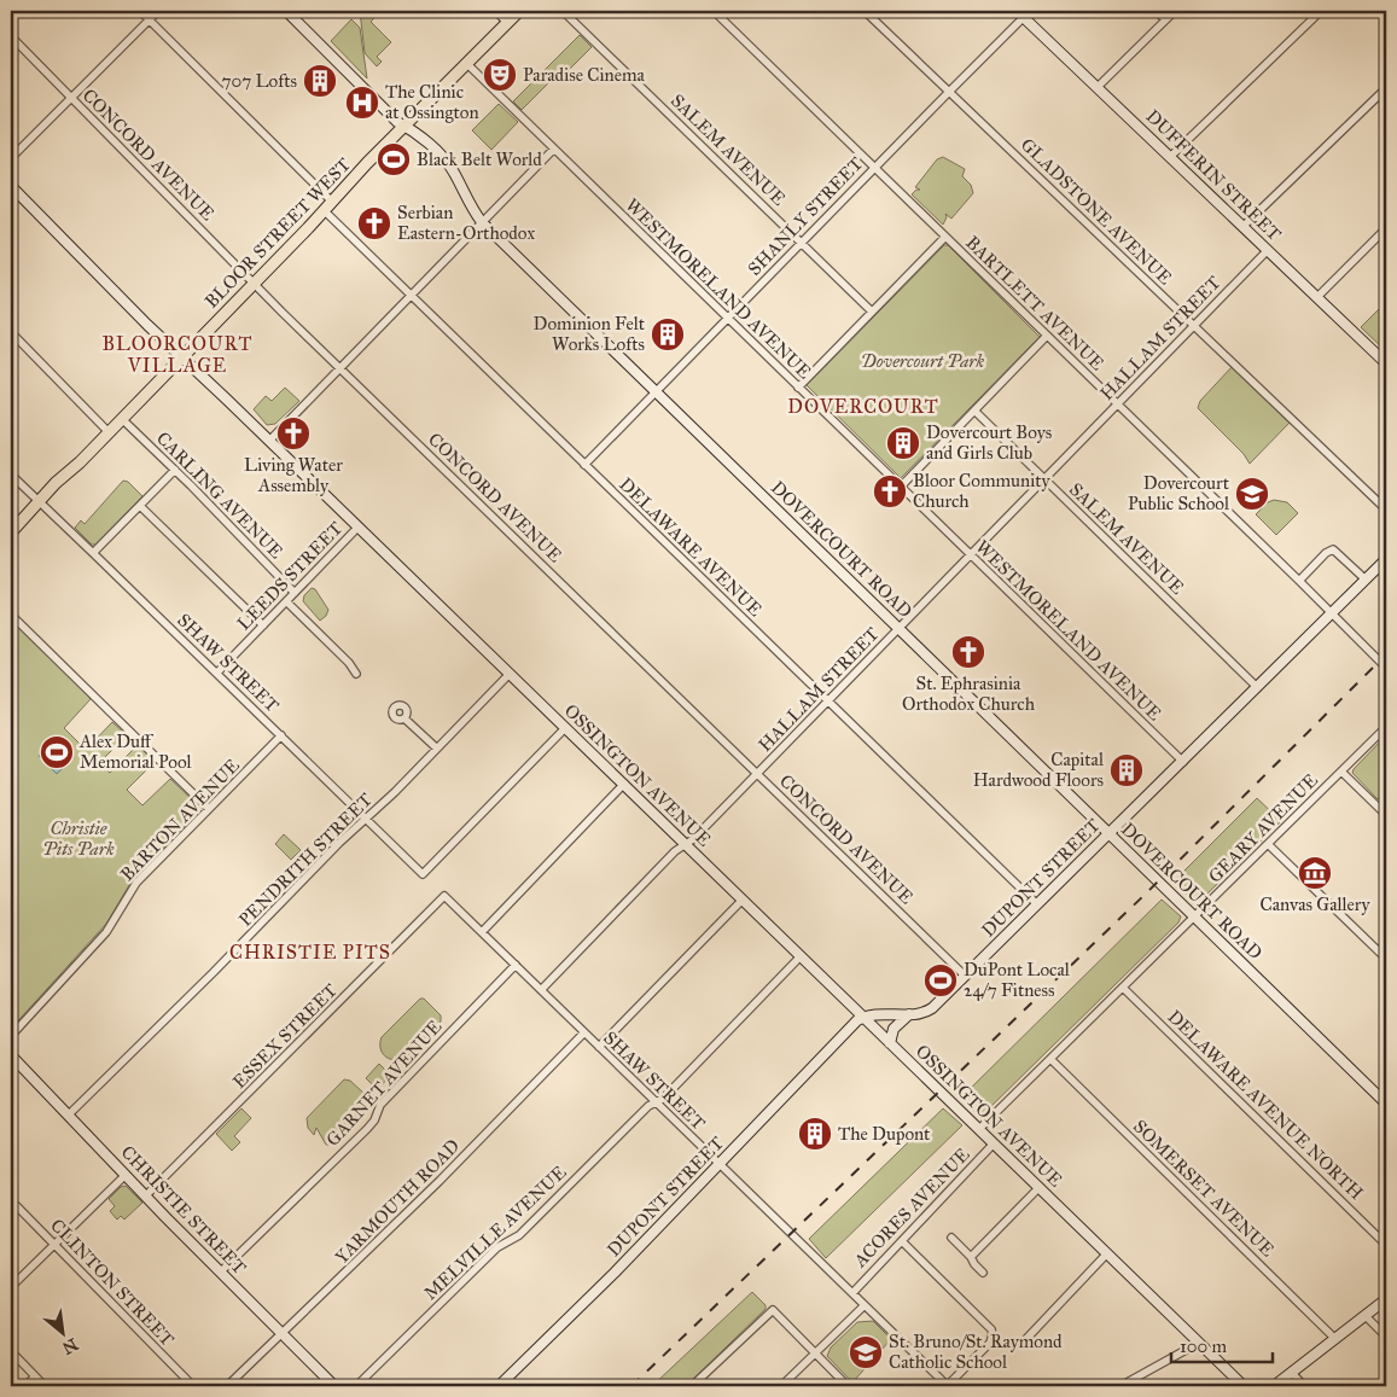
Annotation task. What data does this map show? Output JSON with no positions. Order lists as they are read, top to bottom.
{
  "streets": {
    "main road": ["BLOOR STREET WEST"],
    "street": [
      "SALEM AVENUE",
      "CONCORD AVENUE",
      "DUFFERIN STREET",
      "GLADSTONE AVENUE",
      "SHANLY STREET",
      "WESTMORELAND AVENUE",
      "BARTLETT AVENUE",
      "HALLAM STREET",
      "CARLING AVENUE",
      "DELAWARE AVENUE",
      "DOVERCOURT ROAD",
      "LEEDS STREET",
      "SHAW STREET",
      "OSSINGTON AVENUE",
      "BARTON AVENUE",
      "GEARY AVENUE",
      "PENDRITH STREET",
      "DUPONT STREET",
      "ESSEX STREET",
      "GARNET AVENUE",
      "DELAWARE AVENUE NORTH",
      "SOMERSET AVENUE",
      "YARMOUTH ROAD",
      "ACORES AVENUE",
      "CHRISTIE STREET",
      "MELVILLE AVENUE",
      "CLINTON STREET"
    ]
  },
  "crossings": [
    ["SALEM AVENUE", "SHANLY STREET"],
    ["SALEM AVENUE", "HALLAM STREET"],
    ["SALEM AVENUE", "DUPONT STREET"],
    ["CONCORD AVENUE", "BLOOR STREET WEST"],
    ["CONCORD AVENUE", "HALLAM STREET"],
    ["CONCORD AVENUE", "DUPONT STREET"],
    ["DUFFERIN STREET", "SHANLY STREET"],
    ["DUFFERIN STREET", "HALLAM STREET"],
    ["GLADSTONE AVENUE", "SHANLY STREET"],
    ["GLADSTONE AVENUE", "HALLAM STREET"],
    ["SHANLY STREET", "WESTMORELAND AVENUE"],
    ["SHANLY STREET", "BARTLETT AVENUE"],
    ["SHANLY STREET", "DELAWARE AVENUE"],
    ["SHANLY STREET", "DOVERCOURT ROAD"],
    ["BLOOR STREET WEST", "WESTMORELAND AVENUE"],
    ["BLOOR STREET WEST", "CARLING AVENUE"],
    ["BLOOR STREET WEST", "DELAWARE AVENUE"],
    ["BLOOR STREET WEST", "DOVERCOURT ROAD"],
    ["BLOOR STREET WEST", "SHAW STREET"],
    ["BLOOR STREET WEST", "OSSINGTON AVENUE"],
    ["WESTMORELAND AVENUE", "HALLAM STREET"],
    ["WESTMORELAND AVENUE", "DUPONT STREET"],
    ["BARTLETT AVENUE", "HALLAM STREET"],
    ["BARTLETT AVENUE", "DUPONT STREET"],
    ["HALLAM STREET", "DELAWARE AVENUE"],
    ["HALLAM STREET", "DOVERCOURT ROAD"],
    ["HALLAM STREET", "SHAW STREET"],
    ["HALLAM STREET", "OSSINGTON AVENUE"],
    ["CARLING AVENUE", "LEEDS STREET"],
    ["DELAWARE AVENUE", "DUPONT STREET"],
    ["DOVERCOURT ROAD", "GEARY AVENUE"],
    ["DOVERCOURT ROAD", "DUPONT STREET"],
    ["LEEDS STREET", "SHAW STREET"],
    ["LEEDS STREET", "OSSINGTON AVENUE"],
    ["SHAW STREET", "OSSINGTON AVENUE"],
    ["SHAW STREET", "BARTON AVENUE"],
    ["SHAW STREET", "PENDRITH STREET"],
    ["SHAW STREET", "DUPONT STREET"],
    ["SHAW STREET", "ESSEX STREET"],
    ["SHAW STREET", "GARNET AVENUE"],
    ["SHAW STREET", "YARMOUTH ROAD"],
    ["SHAW STREET", "ACORES AVENUE"],
    ["SHAW STREET", "MELVILLE AVENUE"],
    ["OSSINGTON AVENUE", "GEARY AVENUE"],
    ["OSSINGTON AVENUE", "PENDRITH STREET"],
    ["OSSINGTON AVENUE", "DUPONT STREET"],
    ["OSSINGTON AVENUE", "ACORES AVENUE"],
    ["OSSINGTON AVENUE", "MELVILLE AVENUE"],
    ["GEARY AVENUE", "DELAWARE AVENUE NORTH"],
    ["GEARY AVENUE", "SOMERSET AVENUE"],
    ["PENDRITH STREET", "CHRISTIE STREET"],
    ["ESSEX STREET", "CHRISTIE STREET"],
    ["GARNET AVENUE", "CHRISTIE STREET"],
    ["YARMOUTH ROAD", "CHRISTIE STREET"]
  ],
  "districts": ["BLOORCOURT VILLAGE", "DOVERCOURT", "CHRISTIE PITS"],
  "parks": ["Dovercourt Park", "Christie Pits Park"],
  "places": {
    "theatre": ["Paradise Cinema"],
    "building": [
      "707 Lofts",
      "Dominion Felt Works Lofts",
      "Dovercourt Boys and Girls Club",
      "Capital Hardwood Floors",
      "The Dupont"
    ],
    "hospital": ["The Clinic at Ossington"],
    "sports": ["Black Belt World", "Alex Duff Memorial Pool", "DuPont Local 24/7 Fitness"],
    "church": [
      "Serbian Eastern-Orthodox",
      "Living Water Assembly",
      "Bloor Community Church",
      "St. Ephrasinia Orthodox Church"
    ],
    "school or university": ["Dovercourt Public School", "St. Bruno/St. Raymond Catholic School"],
    "museum": ["Canvas Gallery"]
  },
  "scale_bar": "100 m",
  "north": "bottom right"
}
